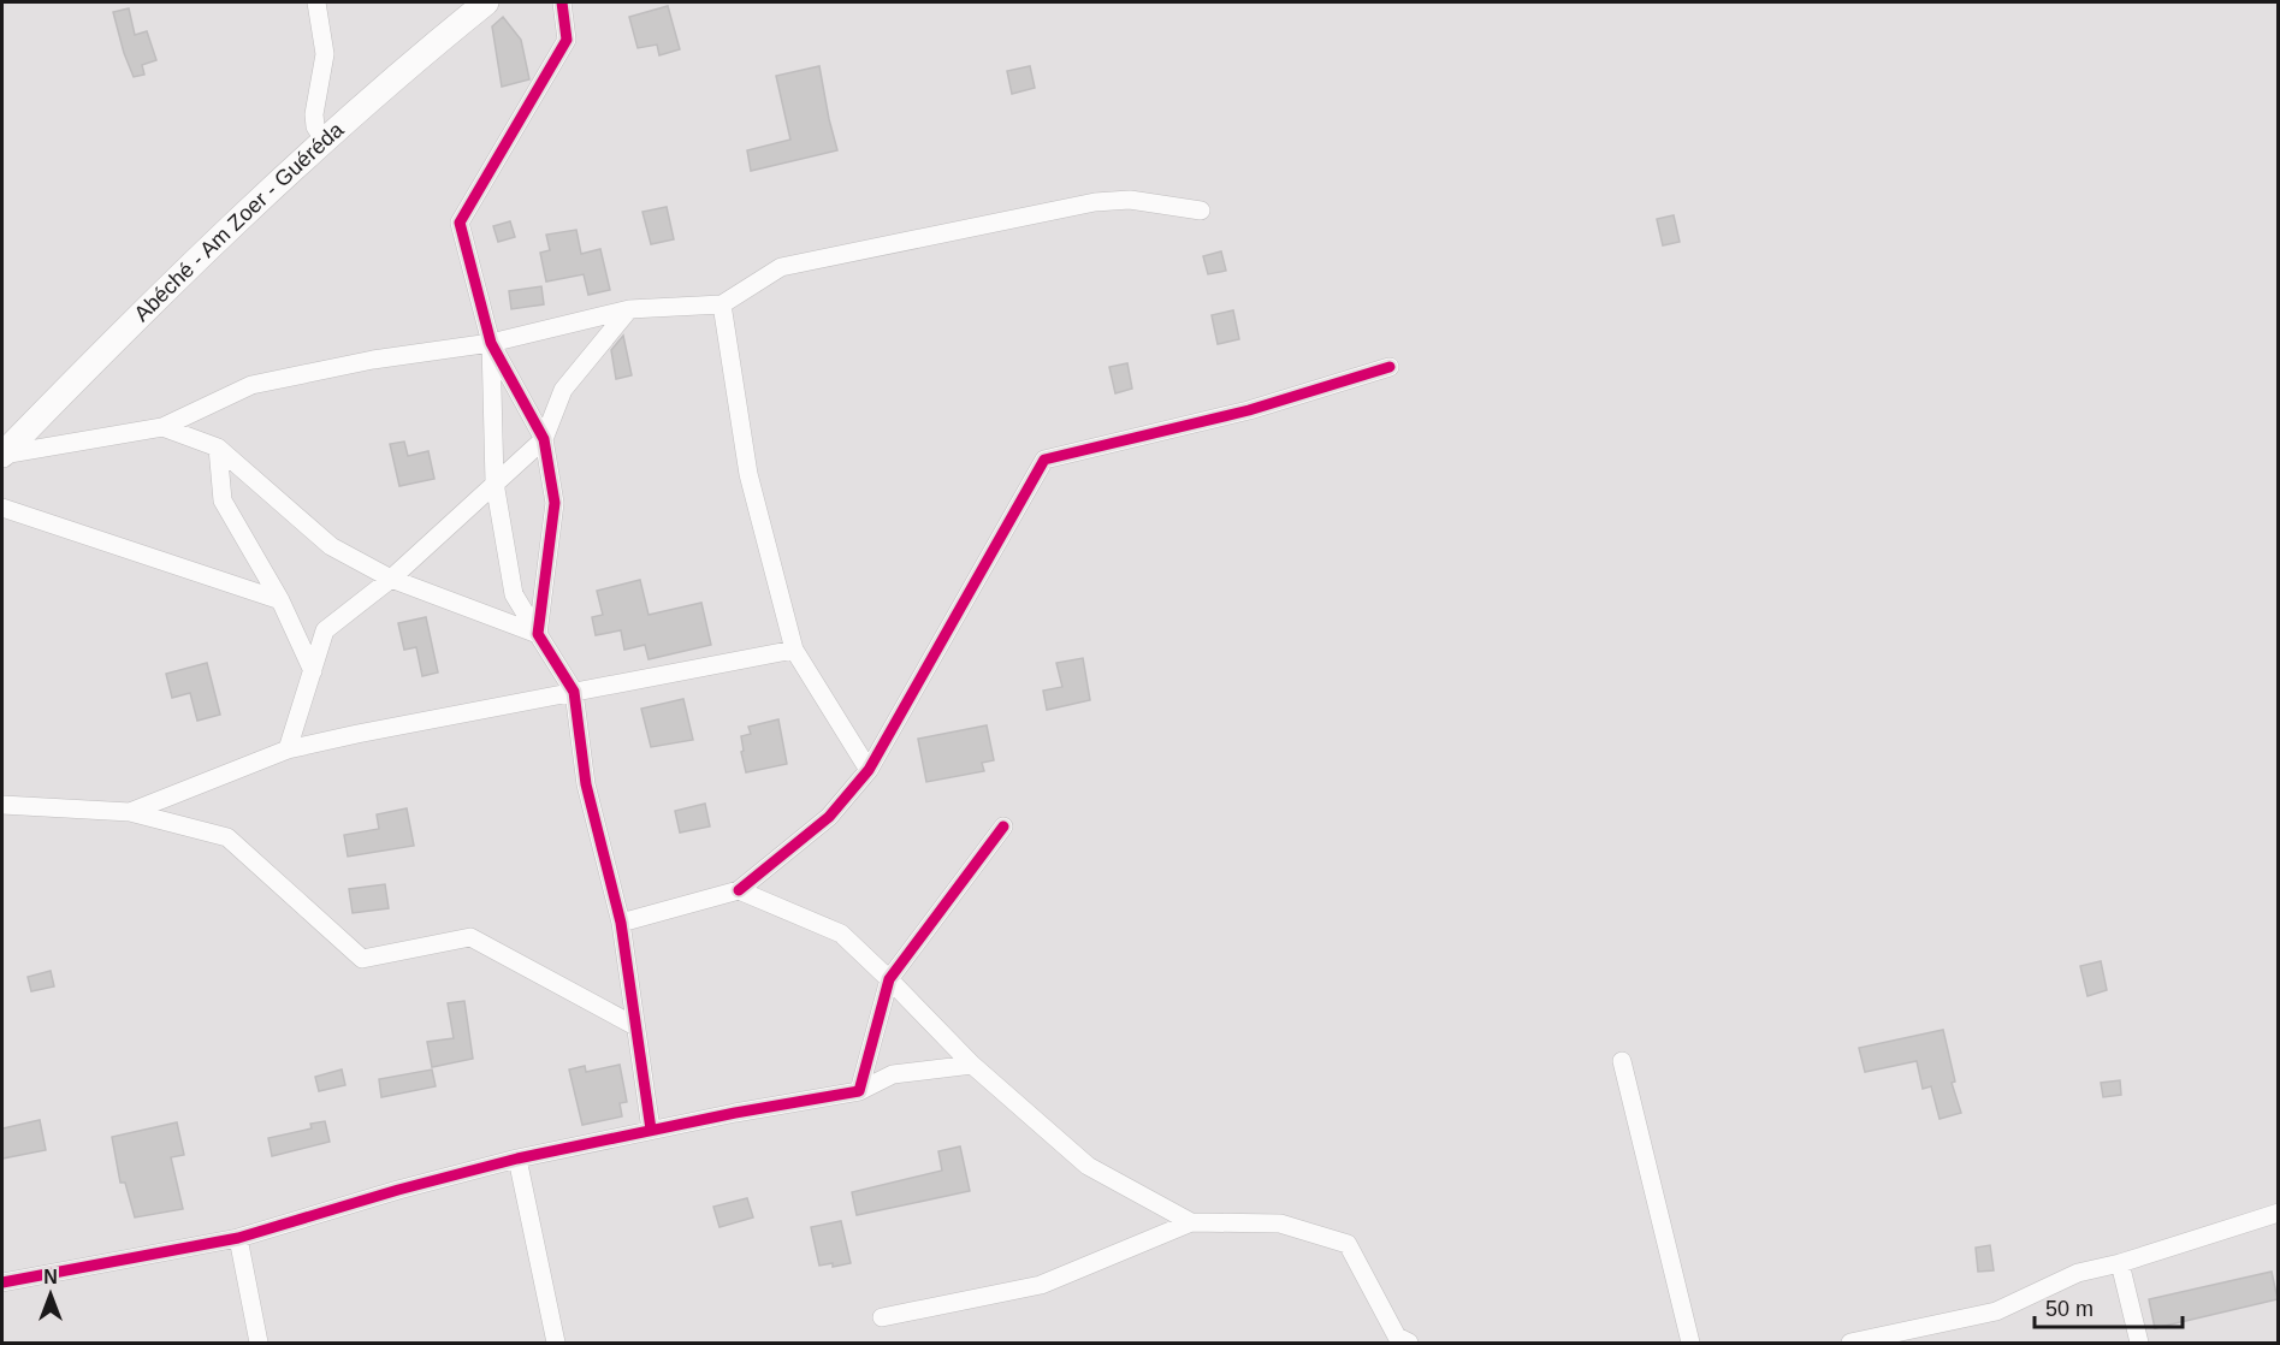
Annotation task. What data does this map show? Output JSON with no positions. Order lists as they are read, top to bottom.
{
  "streets": {
    "main road": ["Abéché - Am Zoer - Guéréda"]
  },
  "scale_bar": "50 m",
  "north": "top"
}
